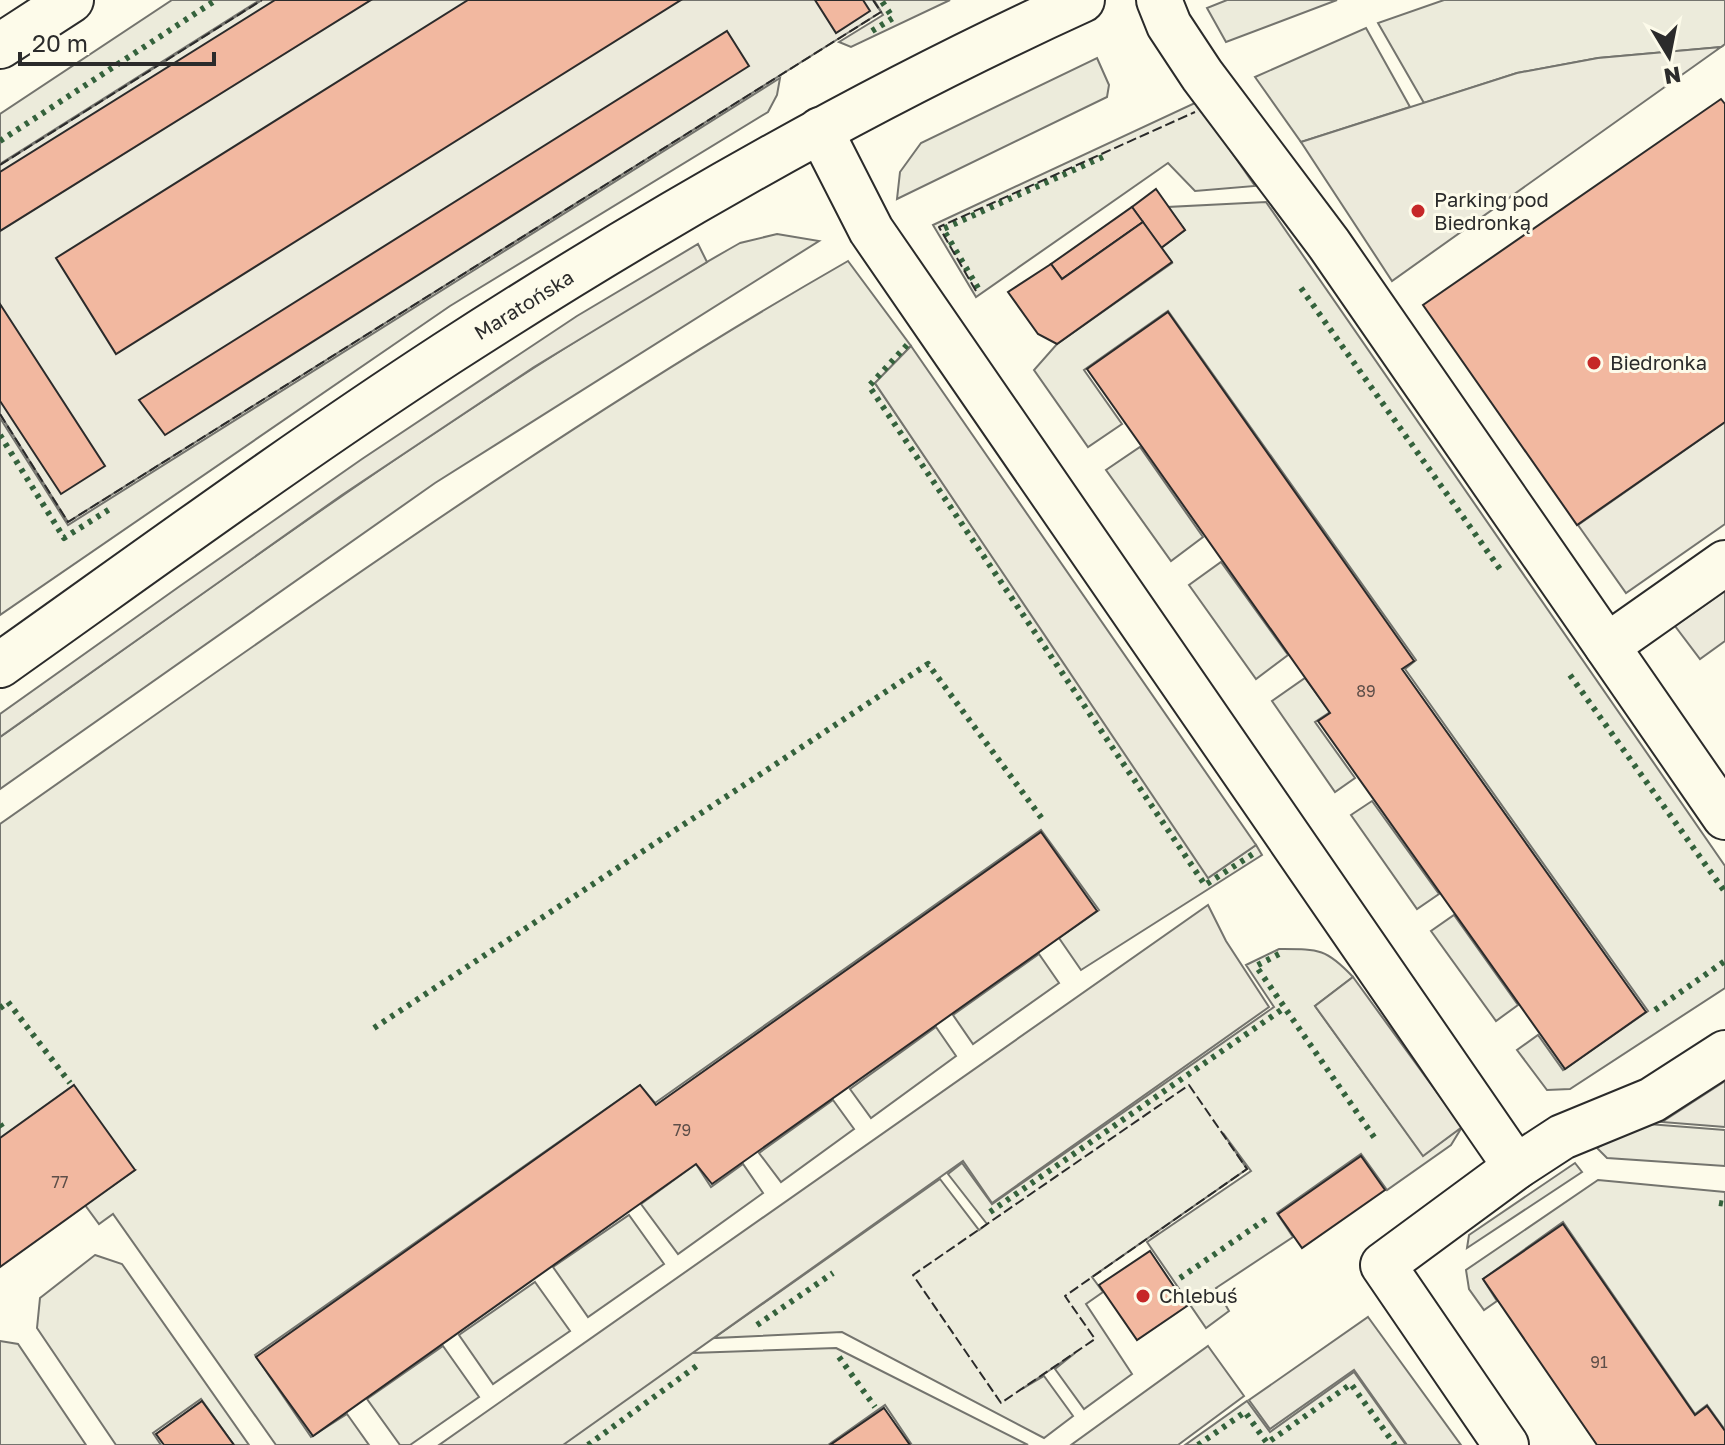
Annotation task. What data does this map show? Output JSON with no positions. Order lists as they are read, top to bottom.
{
  "streets": {
    "street": ["Maratońska"]
  },
  "places": ["Parking pod Biedronką", "Biedronka", "Chlebuś"],
  "house_numbers": [
    "89",
    "79",
    "77",
    "91"
  ],
  "scale_bar": "20 m",
  "north": "bottom"
}
